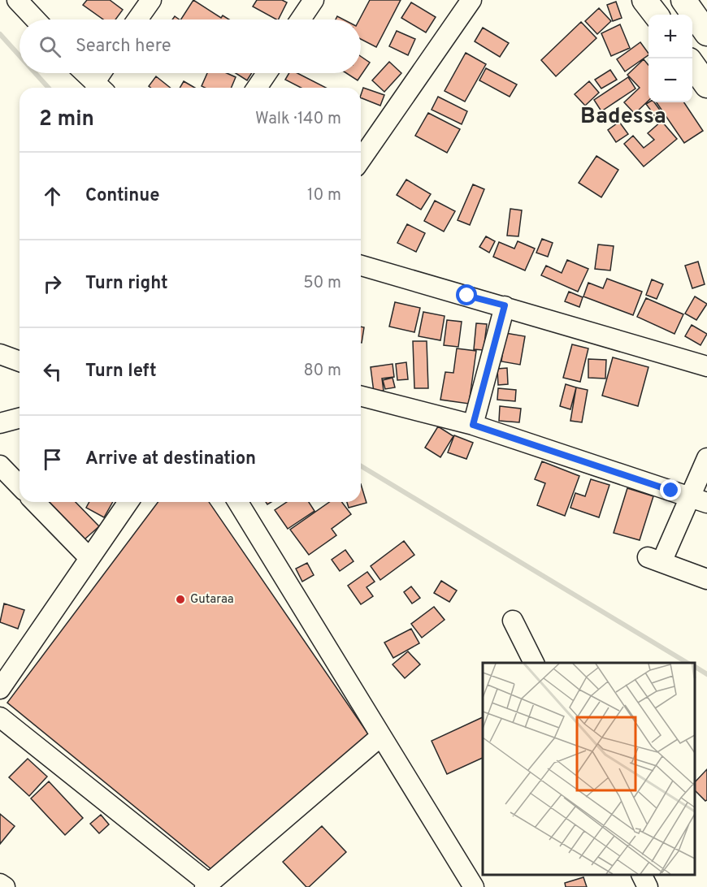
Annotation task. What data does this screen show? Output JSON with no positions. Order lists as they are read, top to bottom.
{
  "districts": ["Badessa"],
  "places": ["Gutaraa"],
  "page": {
    "map_buttons": ["+", "−"],
    "search": "Search here",
    "heading": ["2 min", "Walk · 140 m"],
    "list": [
      ["Continue", "10 m"],
      ["Turn right", "50 m"],
      ["Turn left", "80 m"],
      "Arrive at destination"
    ]
  }
}
